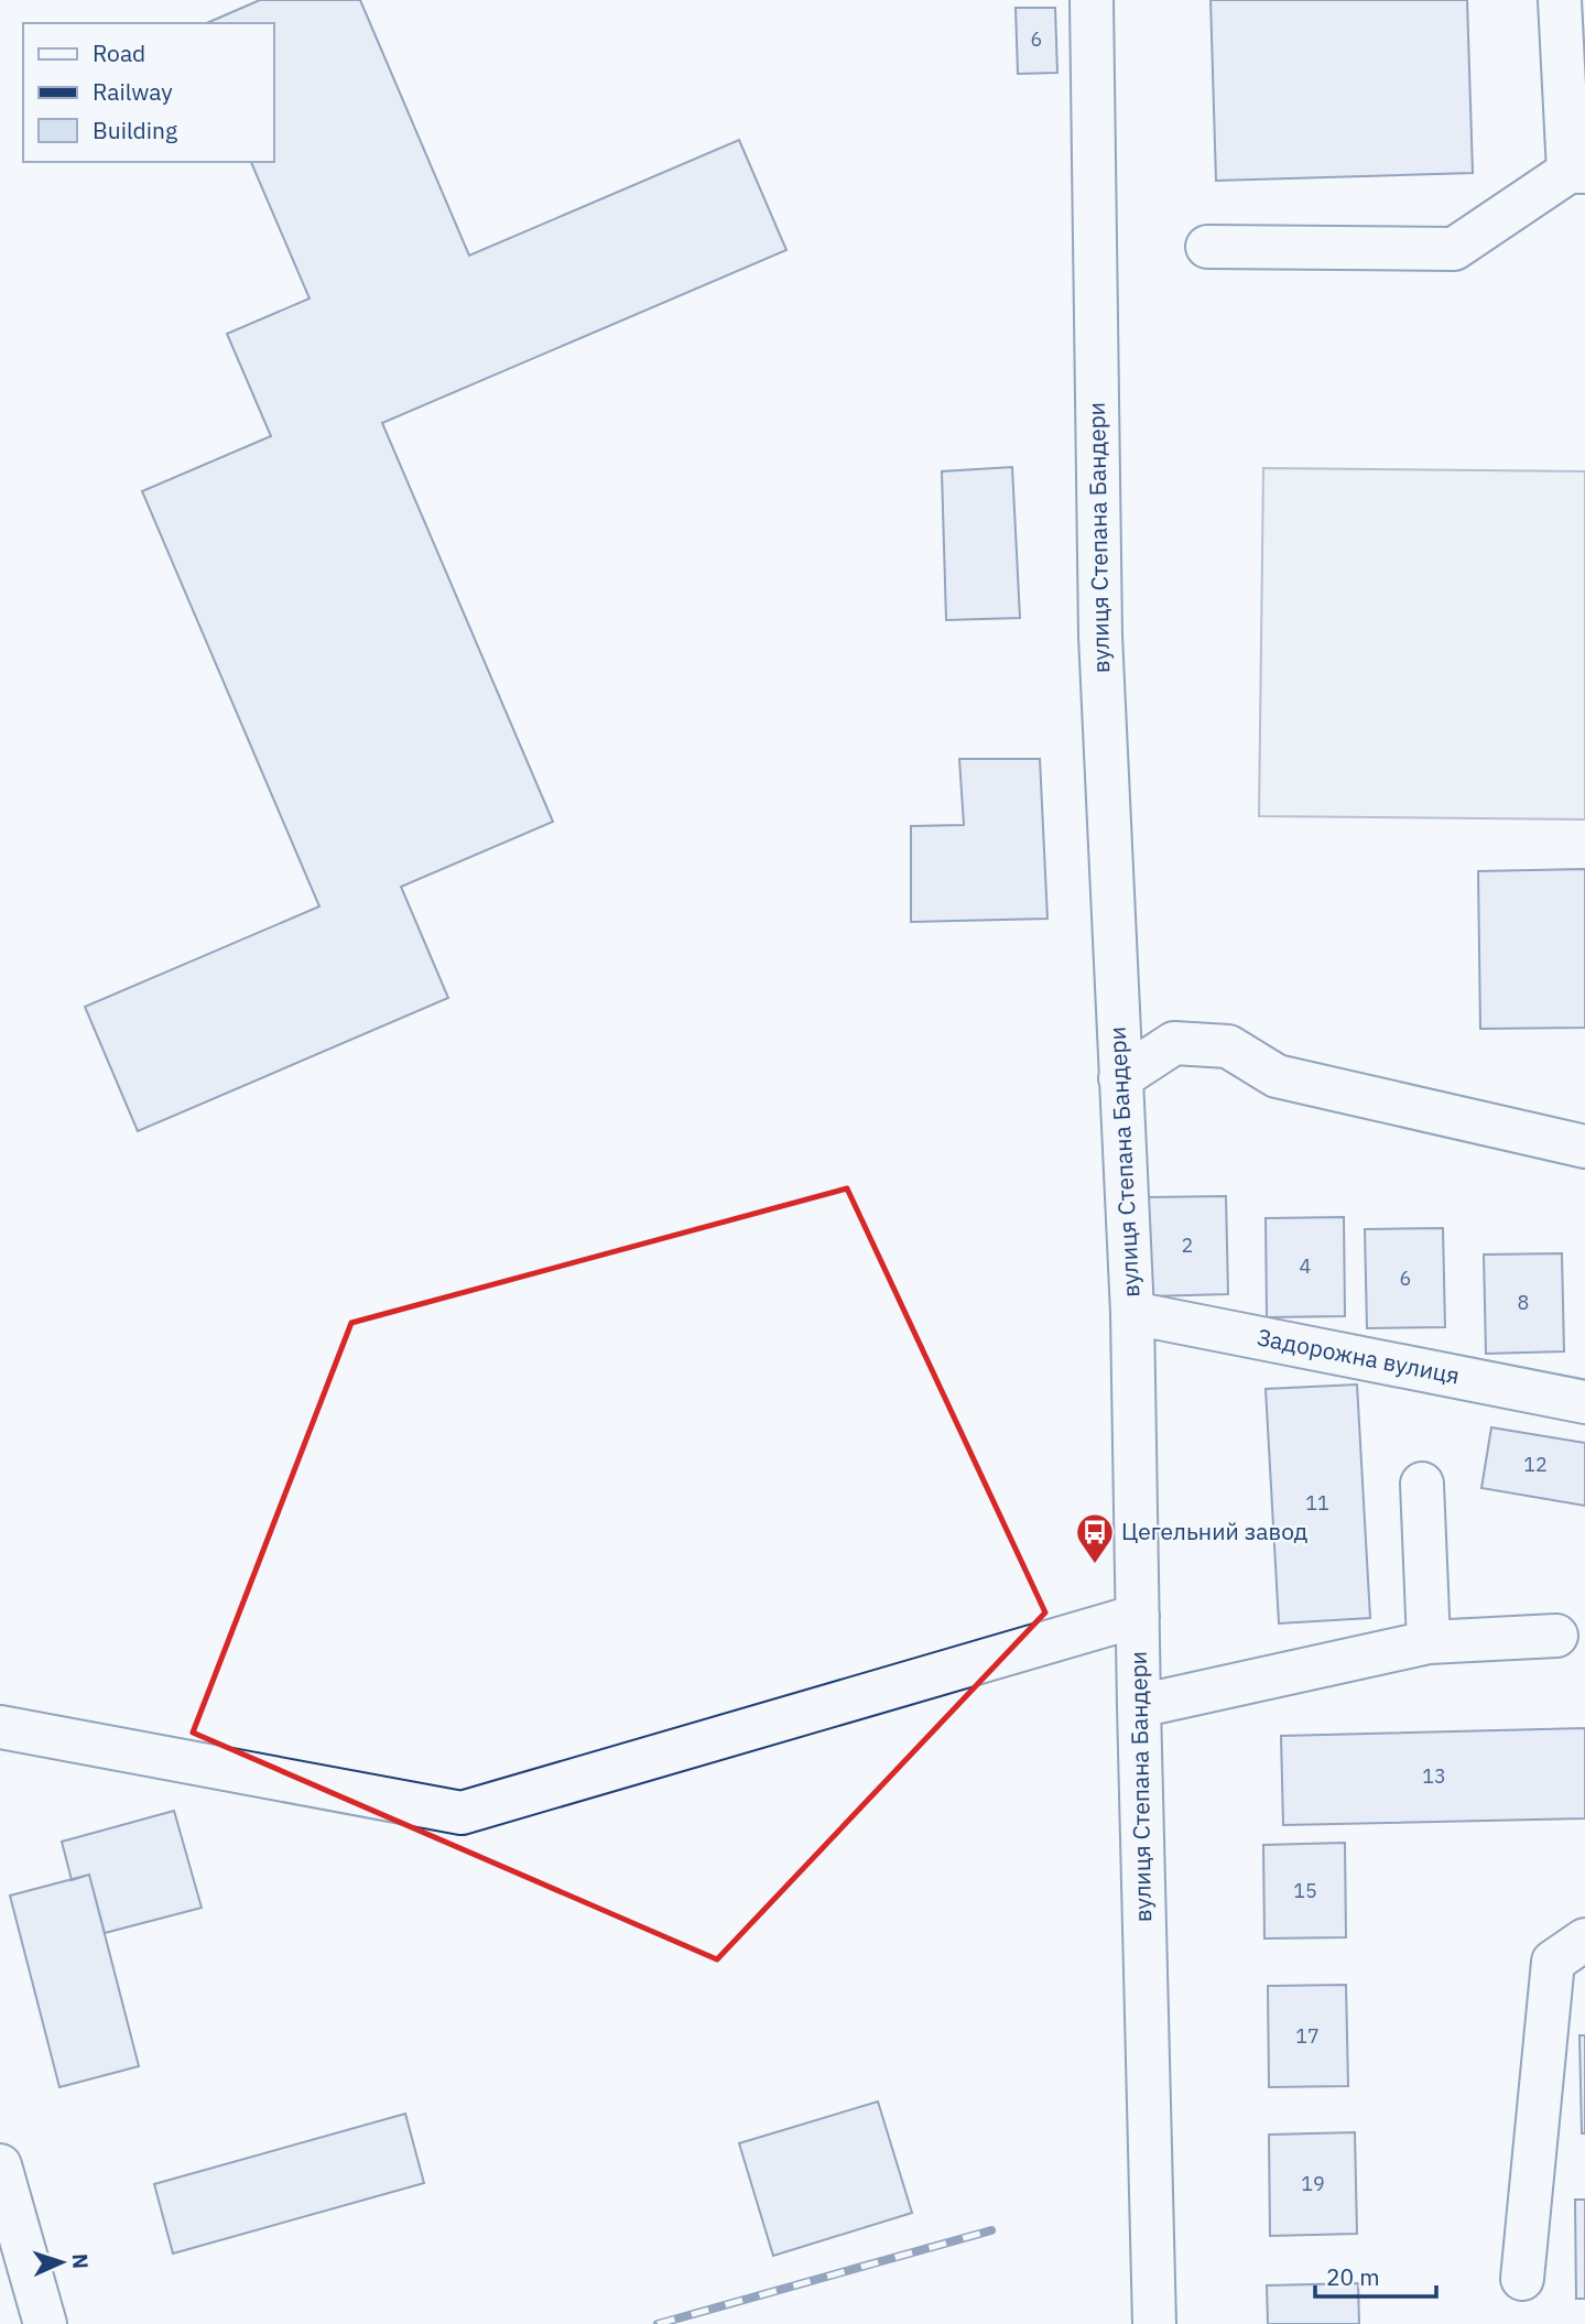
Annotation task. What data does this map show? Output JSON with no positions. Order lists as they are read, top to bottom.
{
  "streets": {
    "street": ["вулиця Степана Бандери", "Задорожна вулиця"]
  },
  "crossings": [
    ["вулиця Степана Бандери", "Задорожна вулиця"]
  ],
  "places": {
    "bus stop": ["Цегельний завод"]
  },
  "house_numbers": [
    "6",
    "2",
    "4",
    "6",
    "8",
    "12",
    "11",
    "13",
    "15",
    "17",
    "19"
  ],
  "legend": ["Road", "Railway", "Building"],
  "scale_bar": "20 m",
  "north": "right"
}
